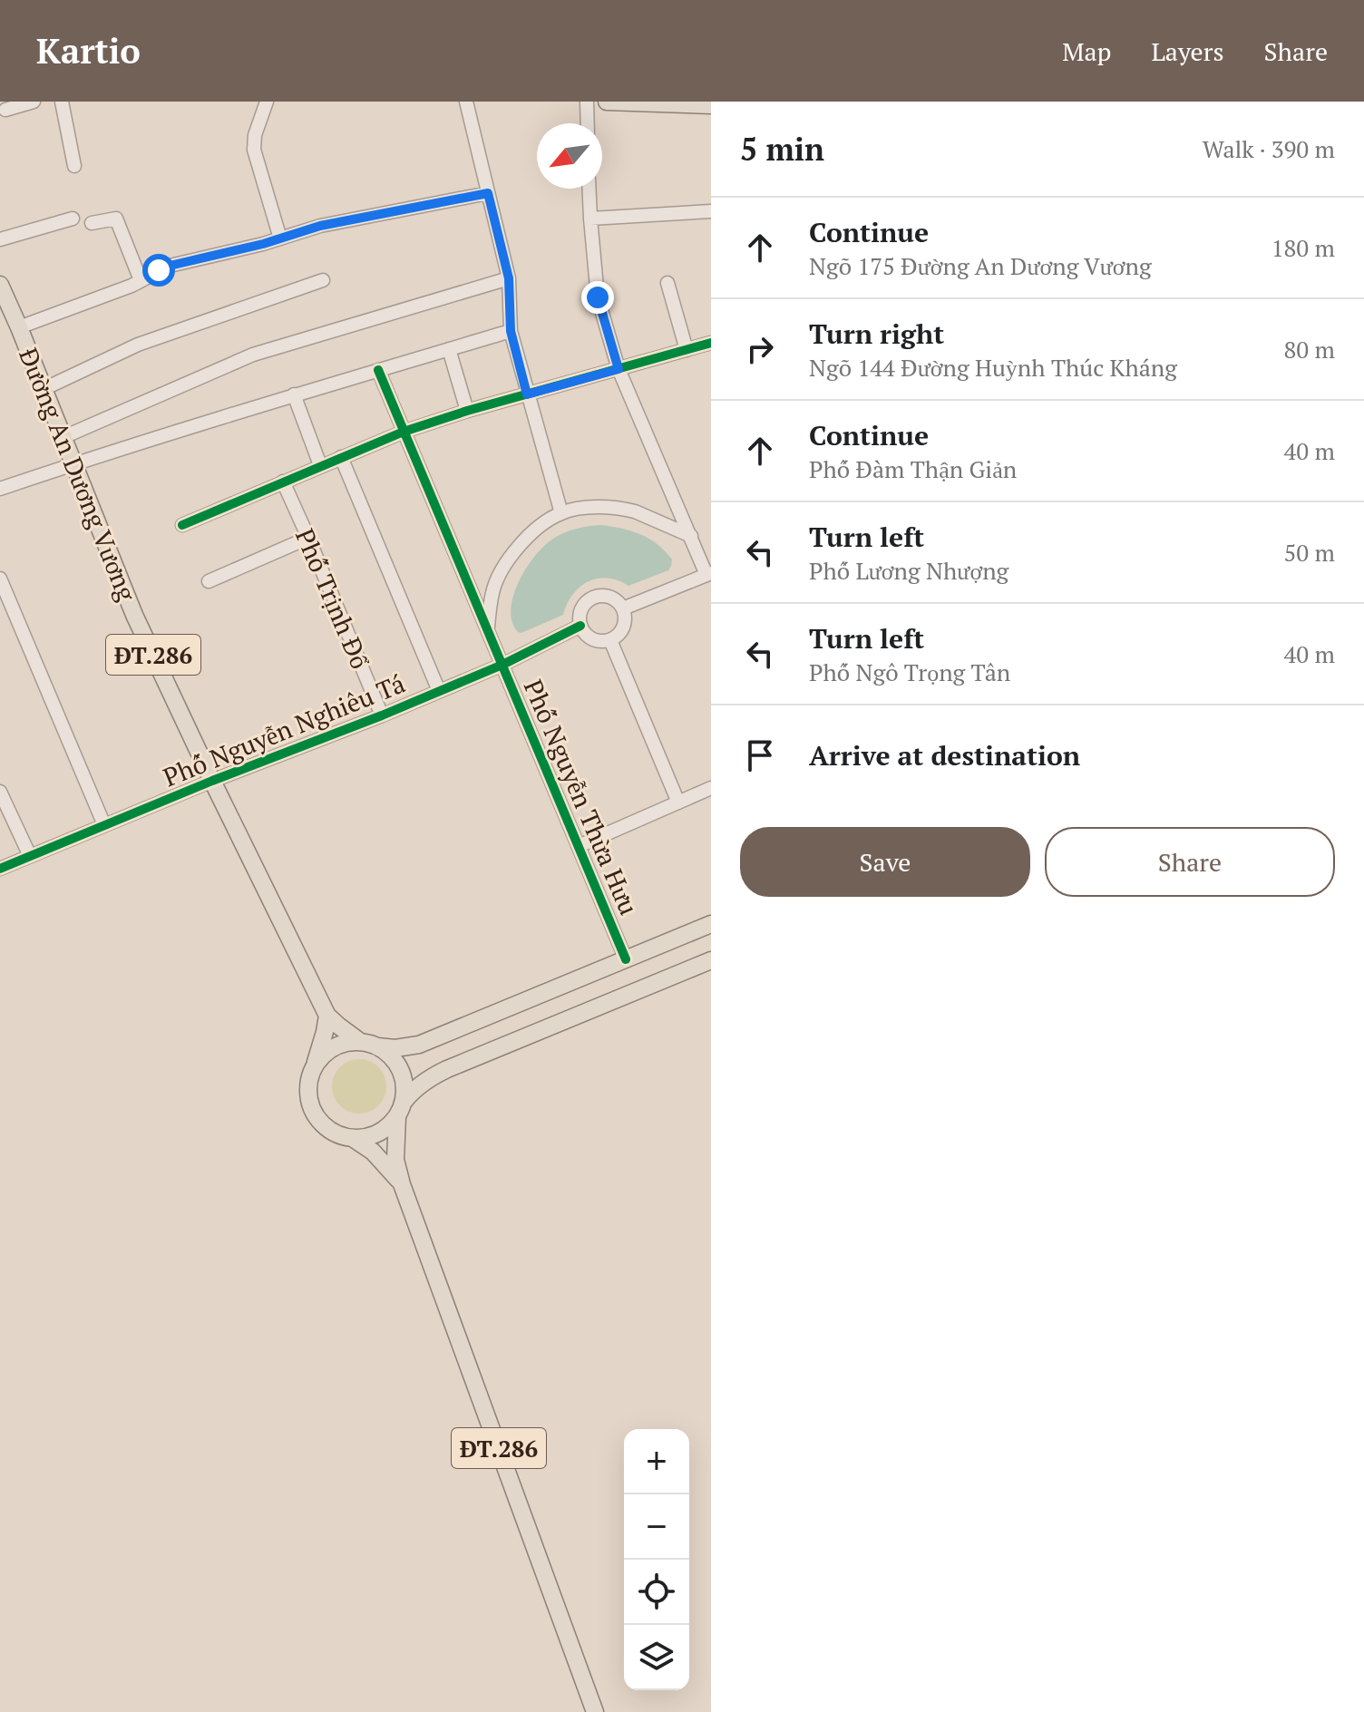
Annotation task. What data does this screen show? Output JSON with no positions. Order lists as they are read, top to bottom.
{
  "streets": {
    "main road": ["Đường An Dương Vương", "ĐT.286"],
    "street": ["Phố Trịnh Đổ", "Phố Nguyễn Nghiêu Tá", "Phố Nguyễn Thừa Hưu"]
  },
  "crossings": [
    ["Đường An Dương Vương", "ĐT.286"],
    ["Đường An Dương Vương", "Phố Nguyễn Nghiêu Tá"],
    ["Phố Trịnh Đổ", "Phố Nguyễn Nghiêu Tá"],
    ["Phố Nguyễn Nghiêu Tá", "Phố Nguyễn Thừa Hưu"]
  ],
  "north": "bottom left",
  "page": {
    "header": "Kartio",
    "nav": ["Map", "Layers", "Share"],
    "heading": ["5 min", "Walk · 390 m"],
    "list": [
      ["Continue", "Ngõ 175 Đường An Dương Vương", "180 m"],
      ["Turn right", "Ngõ 144 Đường Huỳnh Thúc Kháng", "80 m"],
      ["Continue", "Phố Đàm Thận Giản", "40 m"],
      ["Turn left", "Phố Lương Nhượng", "50 m"],
      ["Turn left", "Phố Ngô Trọng Tân", "40 m"],
      "Arrive at destination"
    ],
    "buttons": ["Save", "Share"],
    "map_buttons": ["+", "−"]
  }
}
